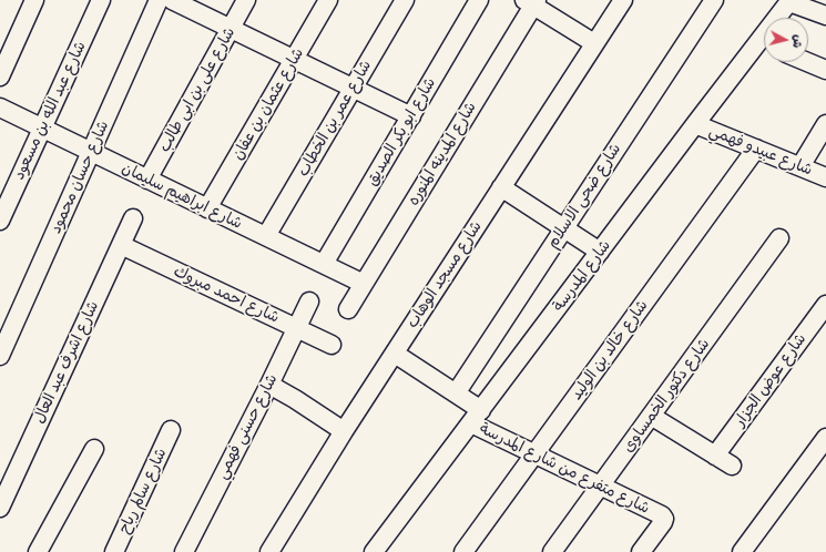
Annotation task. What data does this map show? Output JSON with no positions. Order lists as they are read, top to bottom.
{
  "streets": {
    "street": [
      "شارع على بن ابى طالب",
      "شارع عثمان بن عفان",
      "شارع عبد الله بن مسعود",
      "شارع عمر بن الخطاب",
      "شارع ابو بكر الصديق",
      "شارع عبيدو فهمي",
      "شارع المدينه المنوره",
      "شارع حسان محمود",
      "شارع ابراهيم سليمان",
      "شارع ضحى الاسلام",
      "شارع مسجد الوهاب",
      "شارع المدرسة",
      "شارع احمد مبروك",
      "شارع خالد بن الوليد",
      "شارع اشرف عبد العال",
      "شارع عوض الجزار",
      "شارع دكتور الخمساوى",
      "شارع حسنى فهمي",
      "شارع متفرع من شارع المدرسة",
      "شارع سالم رباح"
    ]
  },
  "crossings": [
    ["شارع على بن ابى طالب", "شارع ابراهيم سليمان"],
    ["شارع عثمان بن عفان", "شارع ابراهيم سليمان"],
    ["شارع عبد الله بن مسعود", "شارع ابراهيم سليمان"],
    ["شارع عمر بن الخطاب", "شارع ابراهيم سليمان"],
    ["شارع ابو بكر الصديق", "شارع ابراهيم سليمان"],
    ["شارع عبيدو فهمي", "شارع المدرسة"],
    ["شارع عبيدو فهمي", "شارع خالد بن الوليد"],
    ["شارع المدينه المنوره", "شارع ابراهيم سليمان"],
    ["شارع حسان محمود", "شارع ابراهيم سليمان"],
    ["شارع ضحى الاسلام", "شارع متفرع من شارع المدرسة"],
    ["شارع مسجد الوهاب", "شارع متفرع من شارع المدرسة"],
    ["شارع المدرسة", "شارع متفرع من شارع المدرسة"],
    ["شارع احمد مبروك", "شارع اشرف عبد العال"],
    ["شارع احمد مبروك", "شارع حسنى فهمي"],
    ["شارع خالد بن الوليد", "شارع متفرع من شارع المدرسة"],
    ["شارع دكتور الخمساوى", "شارع متفرع من شارع المدرسة"]
  ],
  "north": "right"
}
